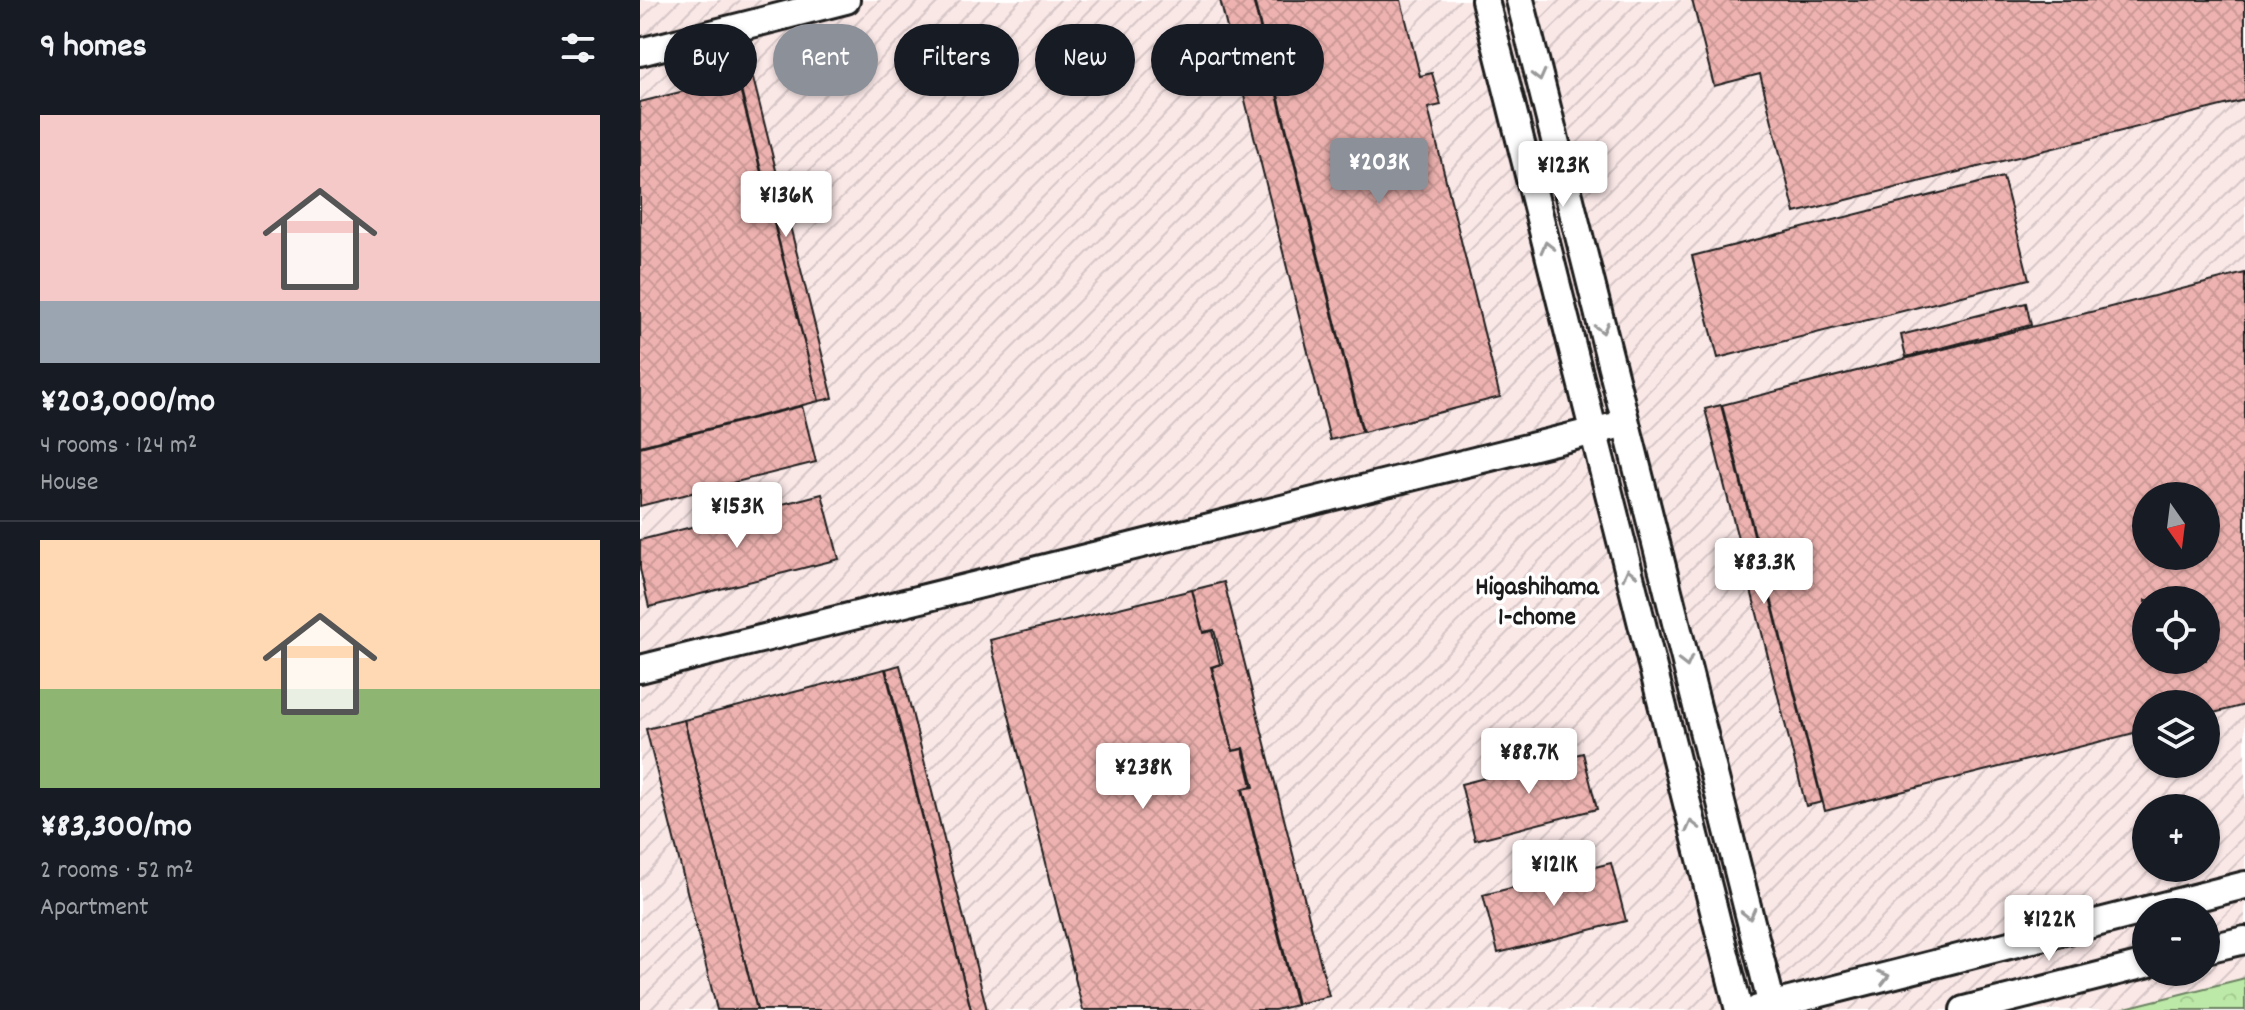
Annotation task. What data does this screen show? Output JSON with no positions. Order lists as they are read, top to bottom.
{
  "districts": ["Higashihama 1-chome"],
  "north": "bottom",
  "page": {
    "heading": "9 homes",
    "chip": [
      "Buy",
      "Rent",
      "Filters",
      "New",
      "Apartment"
    ],
    "list": [
      {
        "name": "¥203,000/mo",
        "note": "4 rooms · 124 m² · House"
      },
      {
        "name": "¥83,300/mo",
        "note": "2 rooms · 52 m² · Apartment"
      }
    ],
    "price": [
      "¥203K",
      "¥123K",
      "¥136K",
      "¥153K",
      "¥83.3K",
      "¥88.7K",
      "¥238K",
      "¥121K",
      "¥122K"
    ],
    "map_buttons": ["+", "−"]
  }
}
